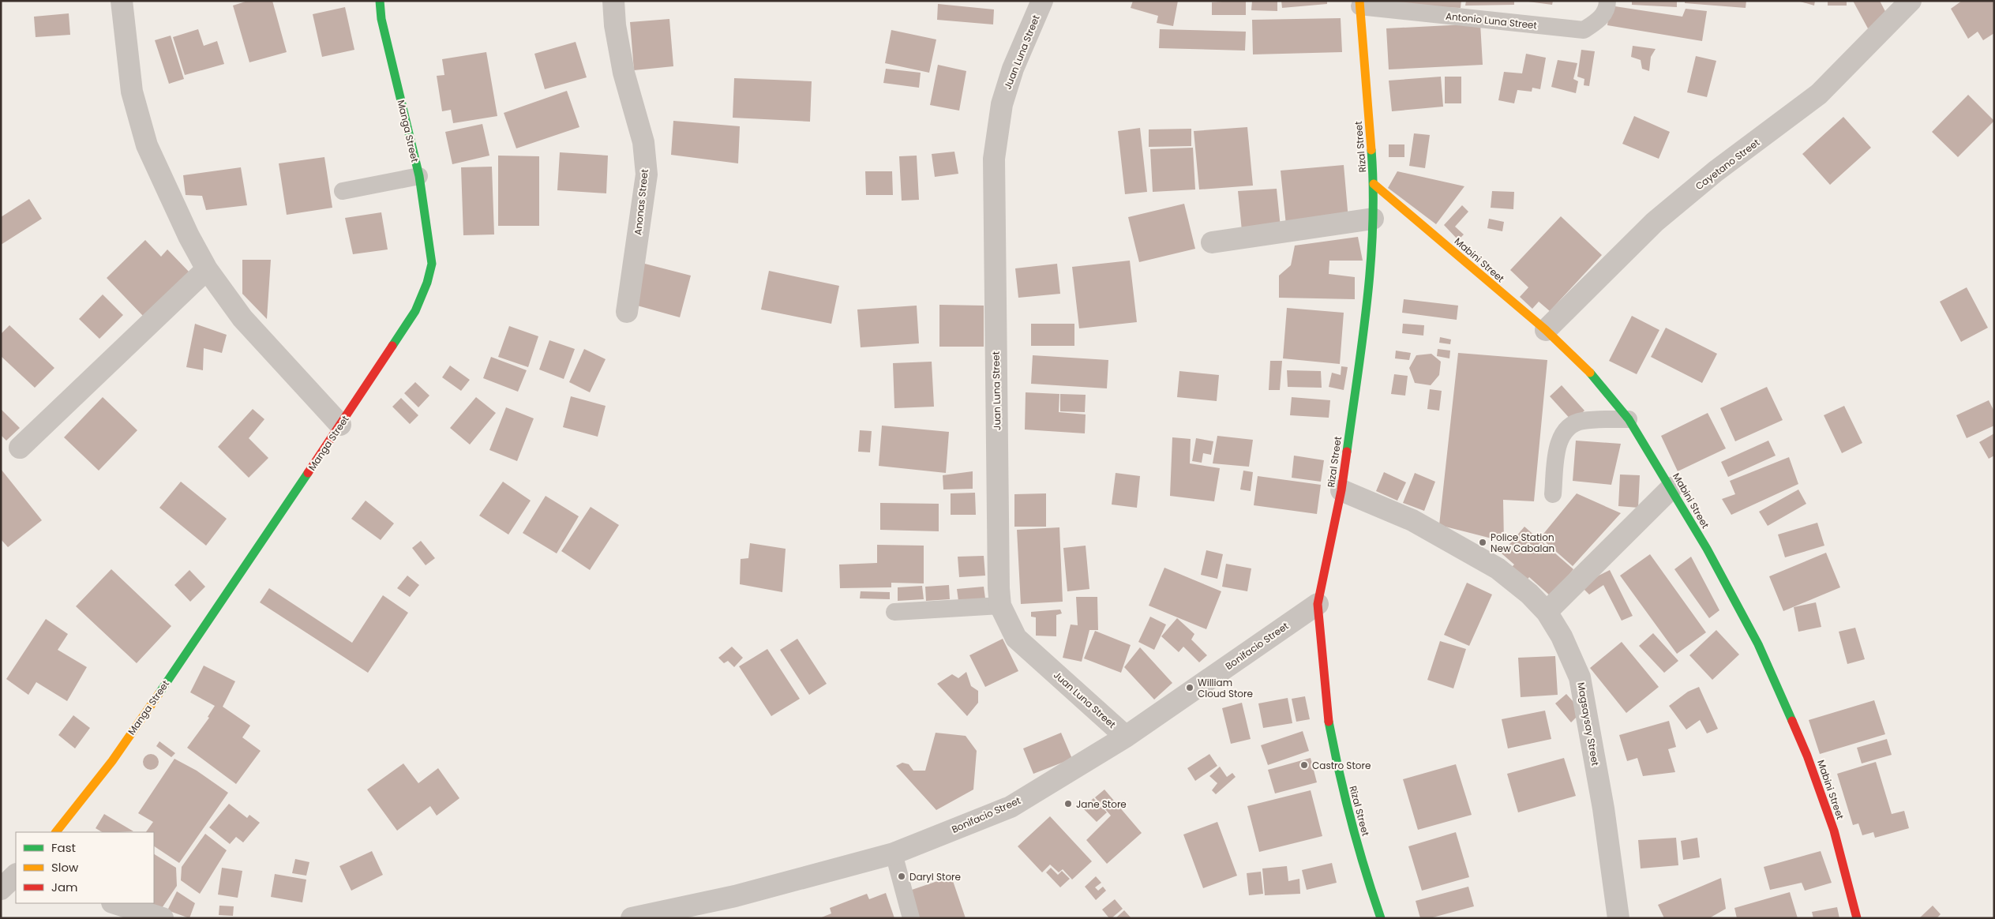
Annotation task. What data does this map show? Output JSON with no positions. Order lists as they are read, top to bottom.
{
  "streets": {
    "street": [
      "Juan Luna Street",
      "Manga Street",
      "Rizal Street",
      "Cayetano Street",
      "Anonas Street",
      "Mabini Street",
      "Bonifacio Street",
      "Magsaysay Street"
    ],
    "lane": ["Antonio Luna Street"]
  },
  "crossings": [
    ["Antonio Luna Street", "Rizal Street"],
    ["Juan Luna Street", "Bonifacio Street"],
    ["Rizal Street", "Mabini Street"],
    ["Rizal Street", "Bonifacio Street"],
    ["Rizal Street", "Magsaysay Street"],
    ["Cayetano Street", "Mabini Street"]
  ],
  "places": [
    "Police Station New Cabalan",
    "William Cloud Store",
    "Castro Store",
    "Jane Store",
    "Daryl Store"
  ],
  "legend": ["Fast", "Slow", "Jam"]
}
